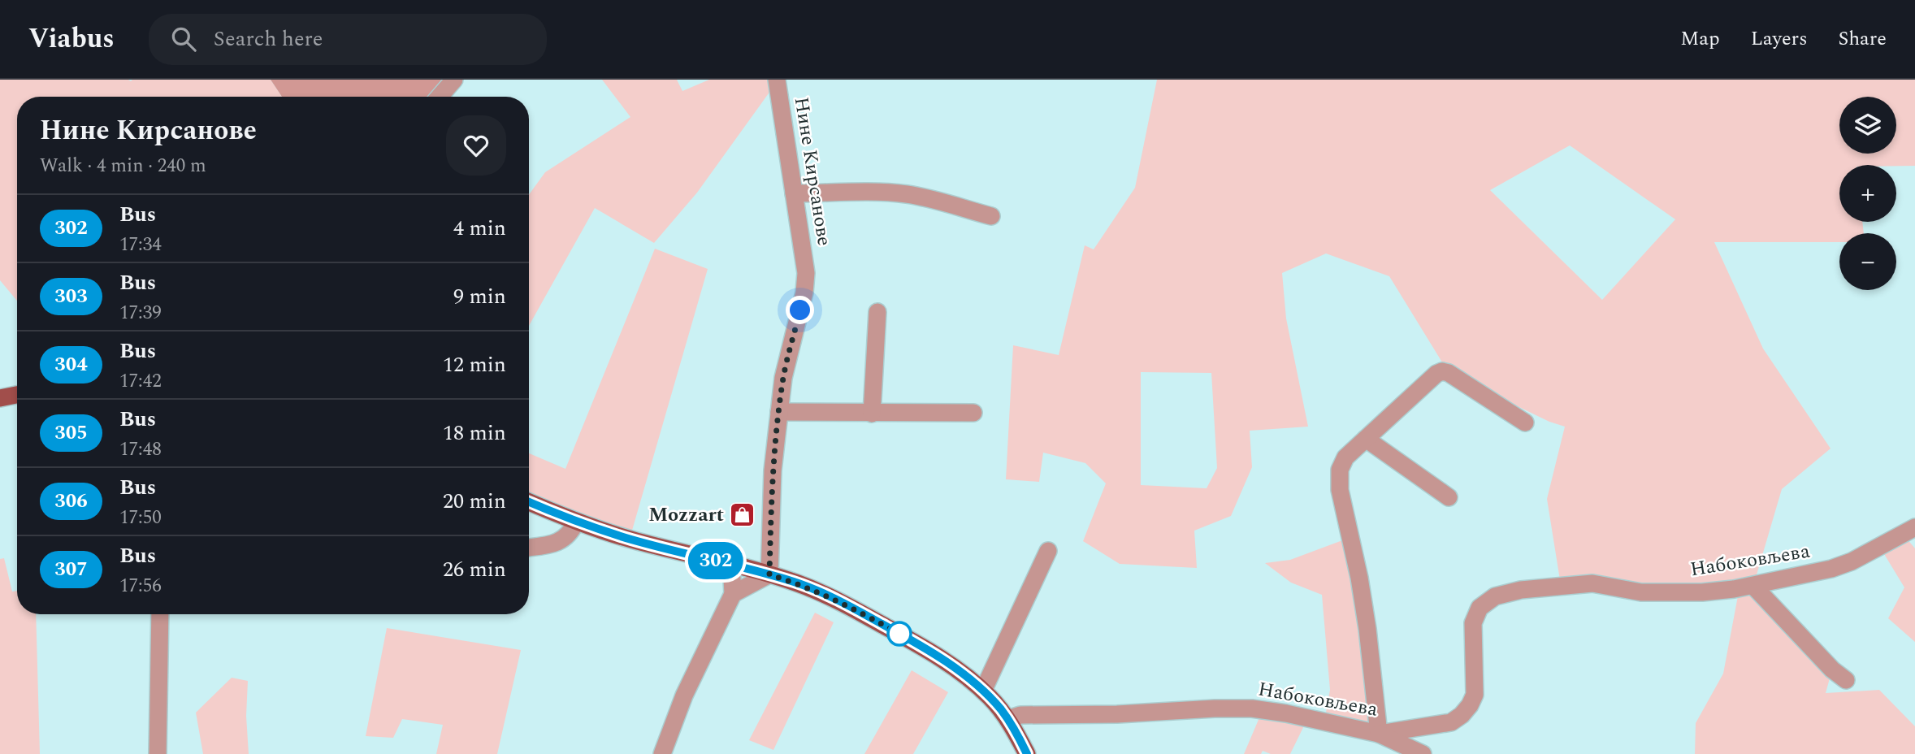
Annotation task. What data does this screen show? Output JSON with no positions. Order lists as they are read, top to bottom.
{
  "streets": {
    "street": ["Нине Кирсанове", "Набоковљева"]
  },
  "places": {
    "shop": ["Mozzart"]
  },
  "lines": ["bus line 302"],
  "page": {
    "header": "Viabus",
    "search": "Search here",
    "nav": ["Map", "Layers", "Share"],
    "on_map": "302",
    "map_buttons": ["+", "−"],
    "heading": ["Нине Кирсанове", "Walk · 4 min · 240 m"],
    "list": [
      {
        "mark": "302",
        "name": "Bus",
        "note": "17:34",
        "value": "4 min"
      },
      {
        "mark": "303",
        "name": "Bus",
        "note": "17:39",
        "value": "9 min"
      },
      {
        "mark": "304",
        "name": "Bus",
        "note": "17:42",
        "value": "12 min"
      },
      {
        "mark": "305",
        "name": "Bus",
        "note": "17:48",
        "value": "18 min"
      },
      {
        "mark": "306",
        "name": "Bus",
        "note": "17:50",
        "value": "20 min"
      },
      {
        "mark": "307",
        "name": "Bus",
        "note": "17:56",
        "value": "26 min"
      }
    ]
  }
}
